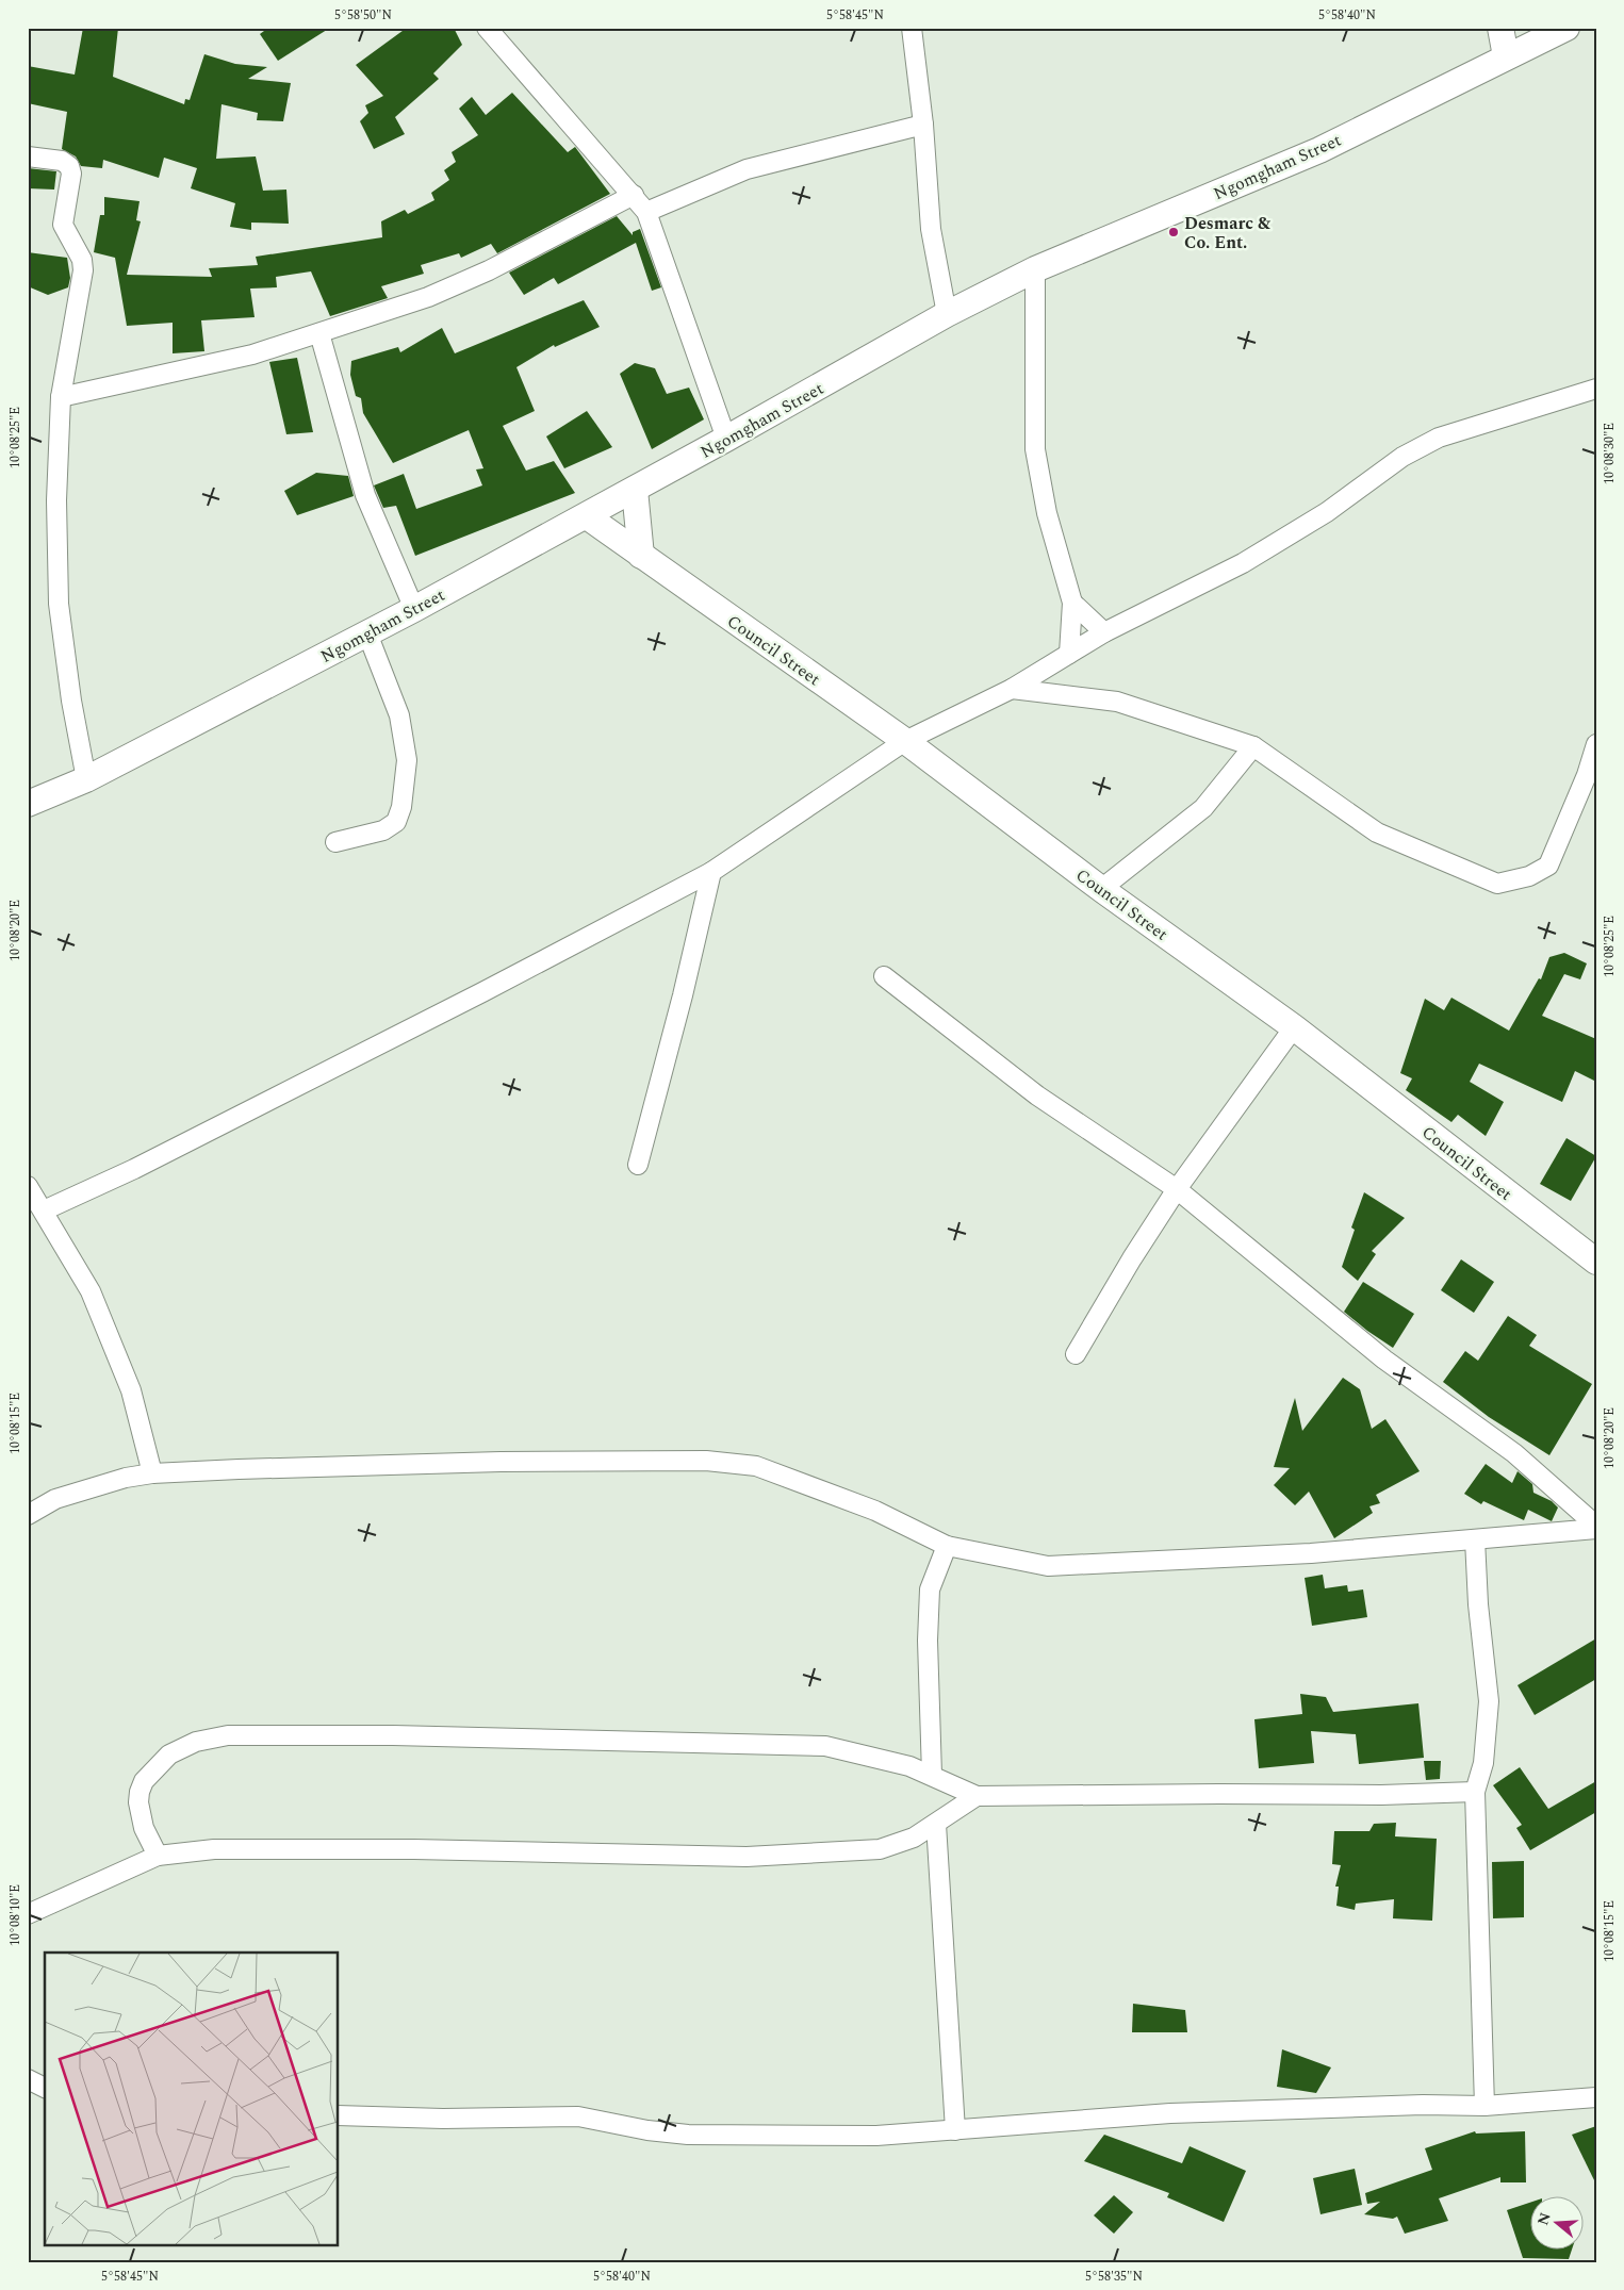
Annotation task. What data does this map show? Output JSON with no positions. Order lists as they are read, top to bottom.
{
  "streets": {
    "main road": ["Ngomgham Street", "Council Street"]
  },
  "crossings": [
    ["Ngomgham Street", "Council Street"]
  ],
  "places": ["Desmarc & Co. Ent."],
  "north": "left",
  "coordinates": [
    "5°58'50\"N",
    "5°58'45\"N",
    "5°58'40\"N",
    "10°08'25\"E",
    "10°08'30\"E",
    "10°08'20\"E",
    "10°08'15\"E",
    "10°08'10\"E",
    "5°58'35\"N"
  ]
}
